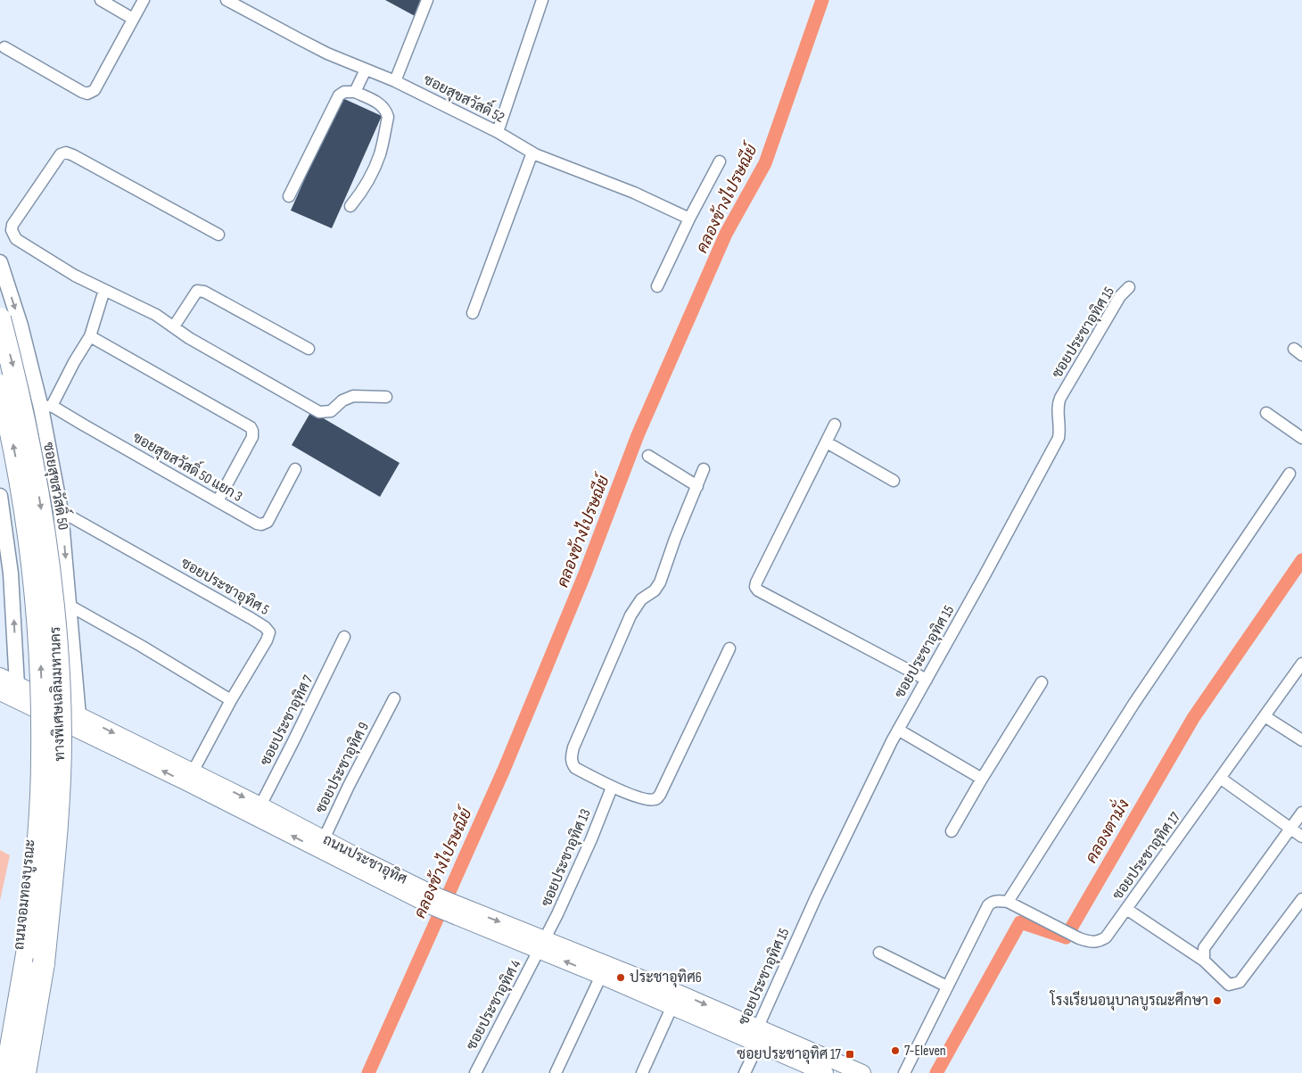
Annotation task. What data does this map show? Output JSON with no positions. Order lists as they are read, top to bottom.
{
  "streets": {
    "highway": ["ทางพิเศษเฉลิมมหานคร"],
    "main road": ["ถนนประชาอุทิศ"],
    "street": [
      "ซอยสุขสวัสดิ์ 52",
      "ซอยประชาอุทิศ 15",
      "ฃอยสุขสวัสดิ์ 50 แยก 3",
      "ซอยสุขสวัสดิ์ 50",
      "ซอยประชาอุทิศ 5",
      "ซอยประชาอุทิศ 7",
      "ซอยประชาอุทิศ 9",
      "ซอยประชาอุทิศ 17",
      "ซอยประชาอุทิศ 13",
      "ถนนจอมทองบูรณะ",
      "ซอยประชาอุทิศ 4"
    ]
  },
  "crossings": [
    ["ซอยประชาอุทิศ 15", "ถนนประชาอุทิศ"],
    ["ฃอยสุขสวัสดิ์ 50 แยก 3", "ซอยสุขสวัสดิ์ 50"],
    ["ซอยสุขสวัสดิ์ 50", "ซอยประชาอุทิศ 5"],
    ["ซอยสุขสวัสดิ์ 50", "ถนนประชาอุทิศ"],
    ["ซอยประชาอุทิศ 5", "ถนนประชาอุทิศ"],
    ["ซอยประชาอุทิศ 7", "ถนนประชาอุทิศ"],
    ["ซอยประชาอุทิศ 9", "ถนนประชาอุทิศ"],
    ["ซอยประชาอุทิศ 13", "ถนนประชาอุทิศ"],
    ["ซอยประชาอุทิศ 13", "ซอยประชาอุทิศ 4"],
    ["ถนนประชาอุทิศ", "ถนนจอมทองบูรณะ"],
    ["ถนนประชาอุทิศ", "ซอยประชาอุทิศ 4"]
  ],
  "water": ["คลองข้างไปรษณีย์", "คลองตามั่ง"],
  "places": {
    "other": ["ประชาอุทิศ6", "โรงเรียนอนุบาลบูรณะศึกษา", "7-Eleven"],
    "transit": ["ซอยประชาอุทิศ 17"]
  }
}
